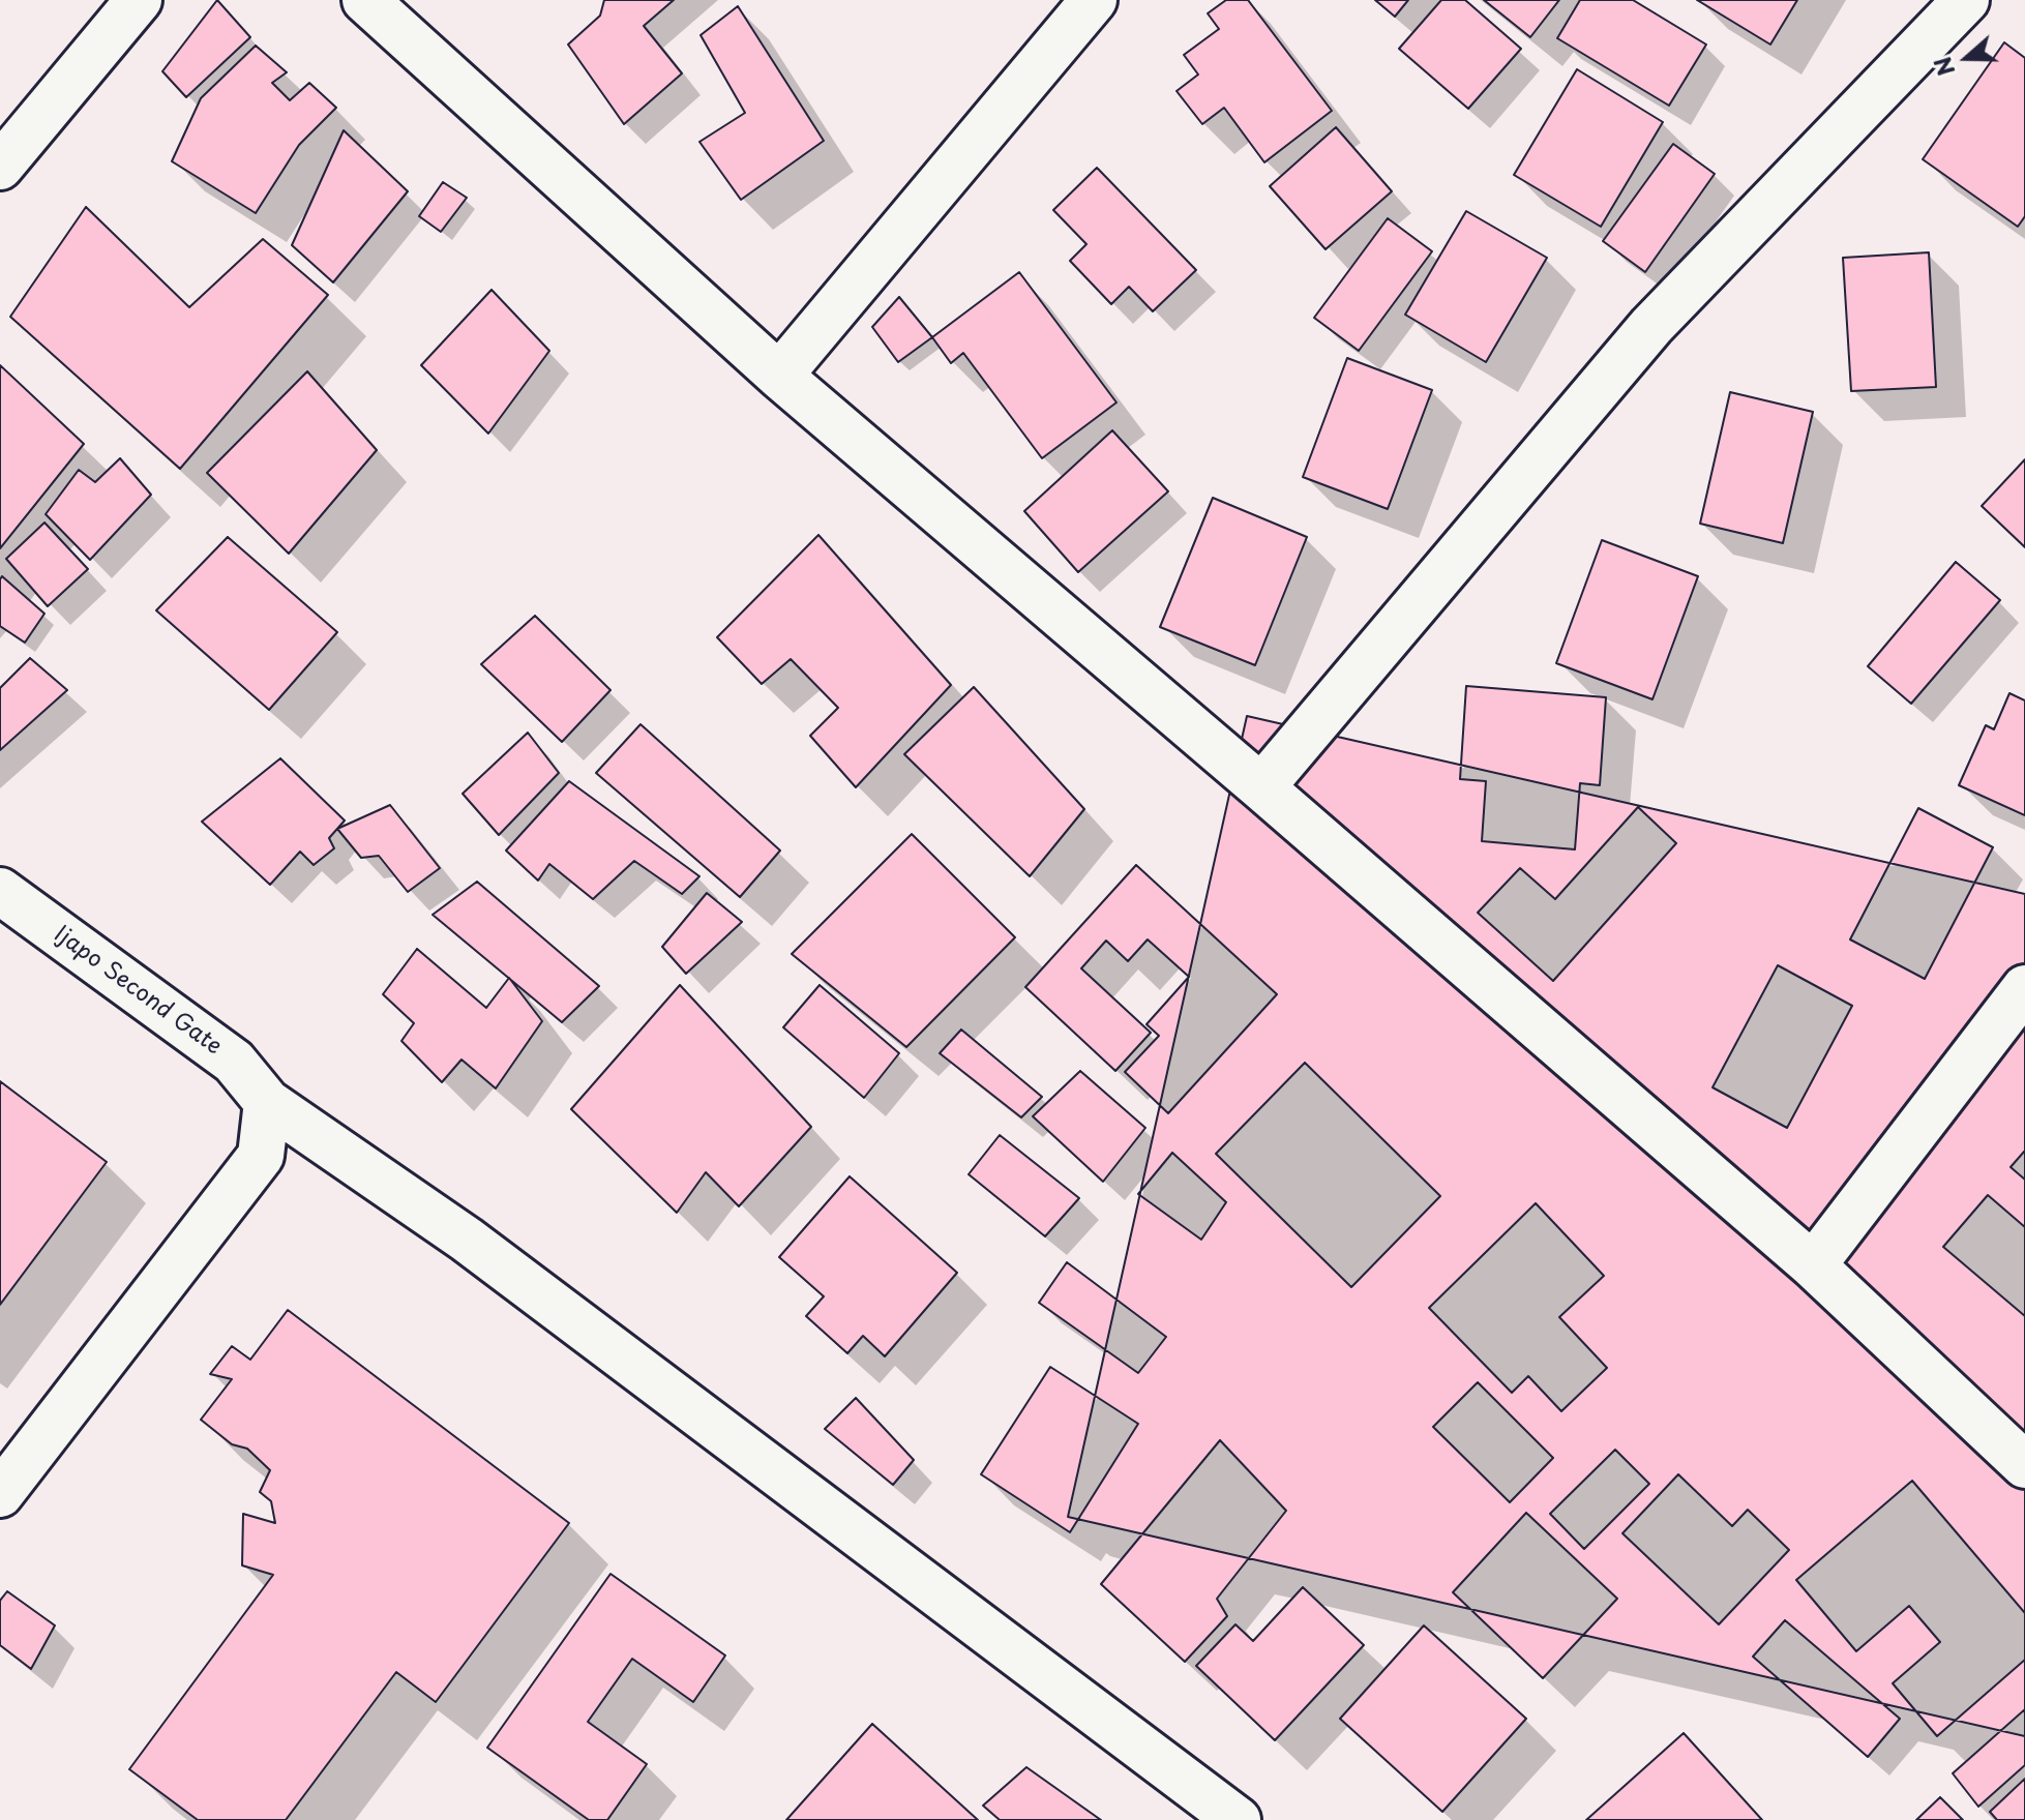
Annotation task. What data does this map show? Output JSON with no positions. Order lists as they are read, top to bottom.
{
  "streets": {
    "street": ["Ijapo Second Gate"]
  },
  "north": "left"
}
